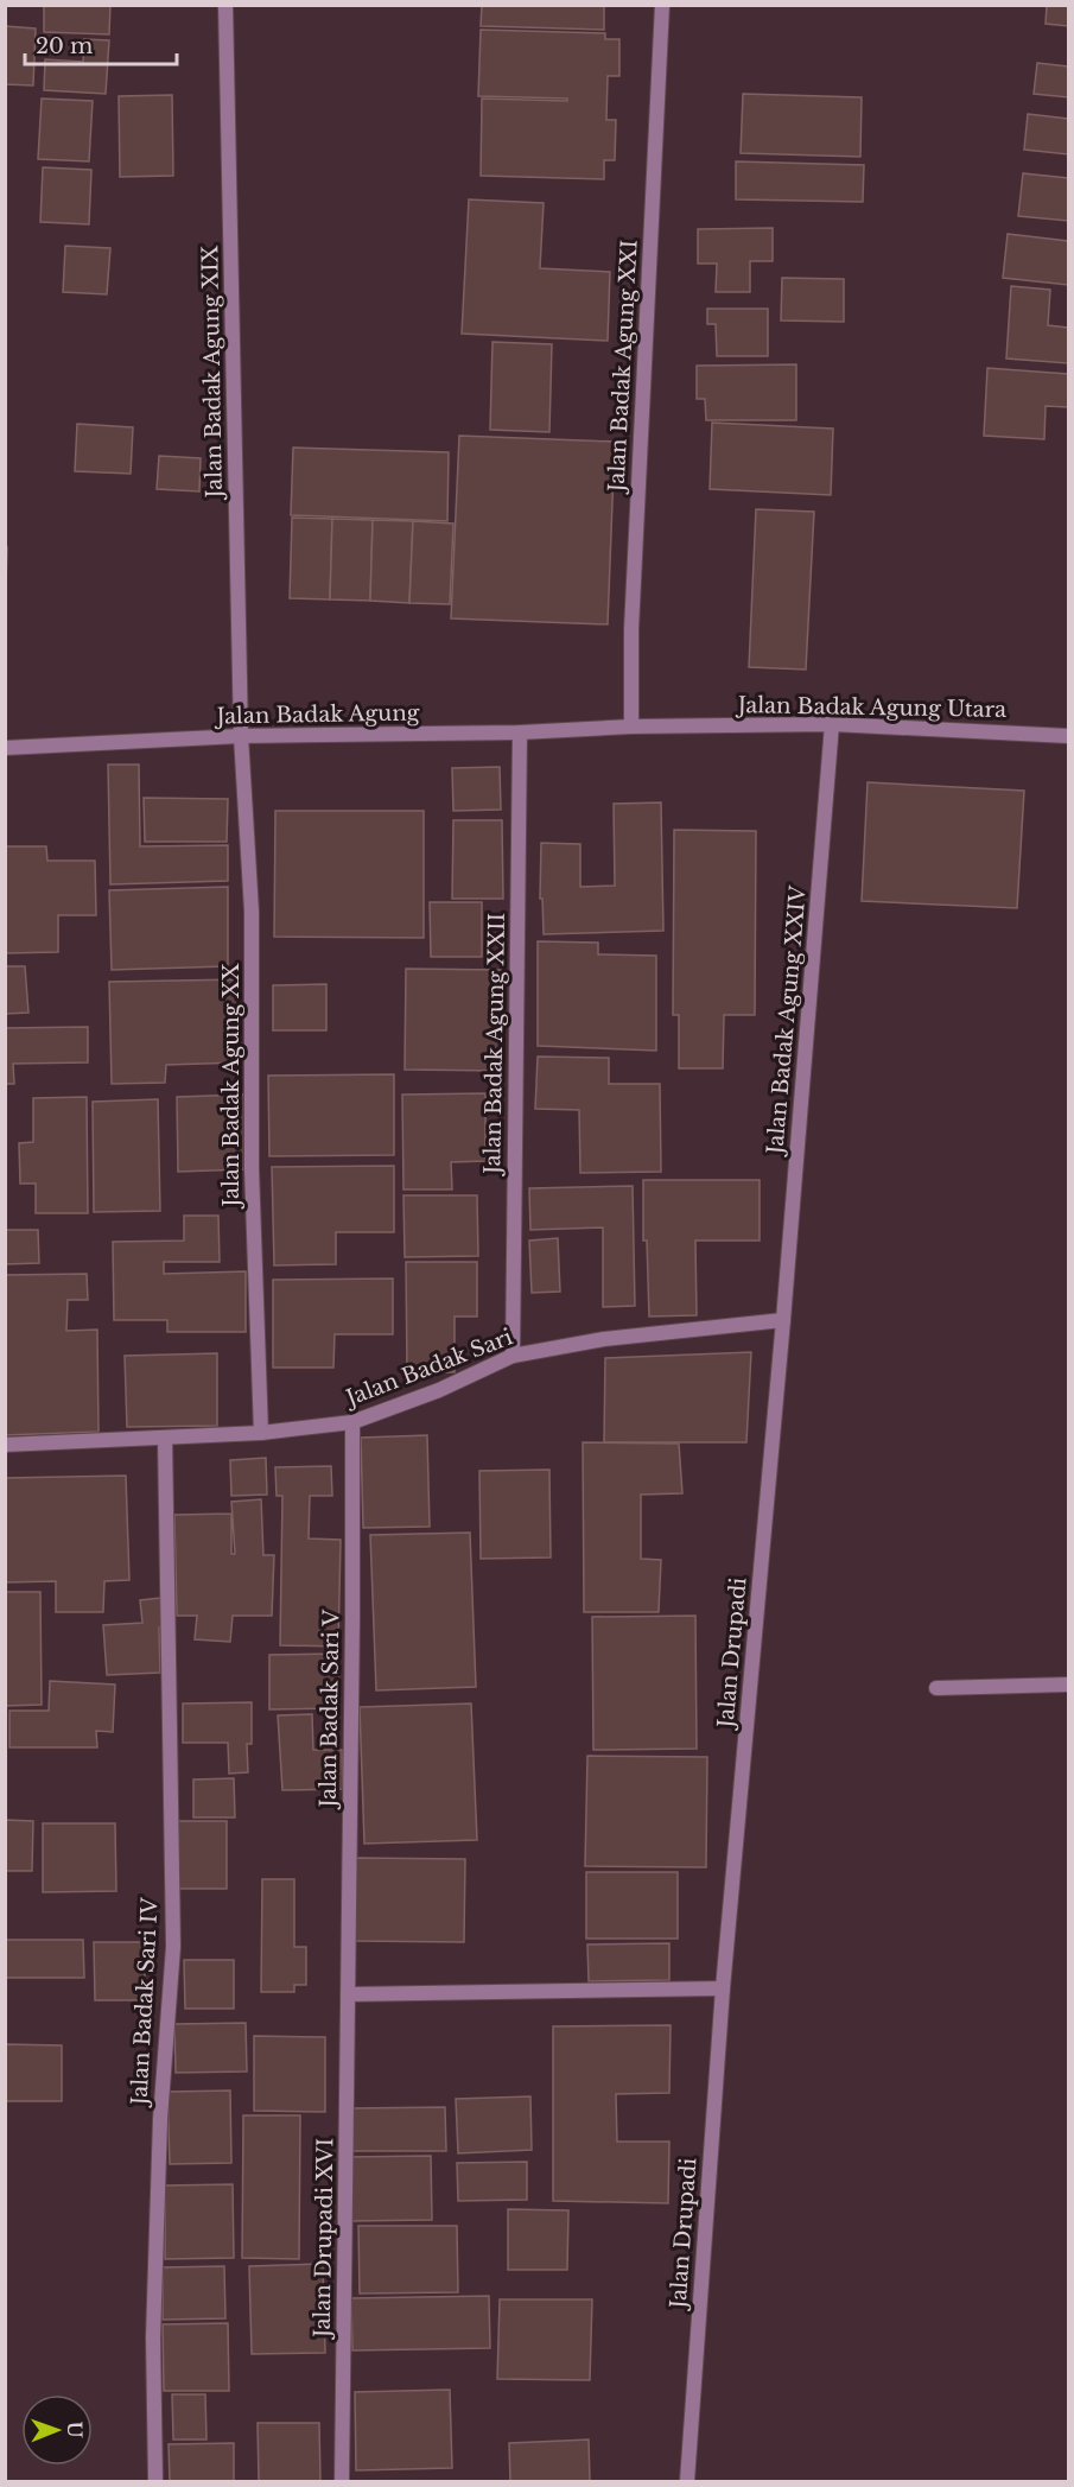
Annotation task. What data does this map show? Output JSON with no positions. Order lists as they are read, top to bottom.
{
  "streets": {
    "street": [
      "Jalan Badak Agung XXI",
      "Jalan Badak Agung XIX",
      "Jalan Badak Agung Utara",
      "Jalan Badak Agung",
      "Jalan Badak Agung XXIV",
      "Jalan Badak Agung XXII",
      "Jalan Badak Agung XX",
      "Jalan Badak Sari",
      "Jalan Drupadi",
      "Jalan Badak Sari V",
      "Jalan Badak Sari IV",
      "Jalan Drupadi XVI"
    ]
  },
  "crossings": [
    ["Jalan Badak Agung XXI", "Jalan Badak Agung Utara"],
    ["Jalan Badak Agung XXI", "Jalan Badak Agung"],
    ["Jalan Badak Agung XIX", "Jalan Badak Agung"],
    ["Jalan Badak Agung XIX", "Jalan Badak Agung XX"],
    ["Jalan Badak Agung Utara", "Jalan Badak Agung"],
    ["Jalan Badak Agung Utara", "Jalan Badak Agung XXIV"],
    ["Jalan Badak Agung", "Jalan Badak Agung XXII"],
    ["Jalan Badak Agung", "Jalan Badak Agung XX"],
    ["Jalan Badak Agung XXIV", "Jalan Badak Sari"],
    ["Jalan Badak Agung XXIV", "Jalan Drupadi"],
    ["Jalan Badak Agung XXII", "Jalan Badak Sari"],
    ["Jalan Badak Agung XX", "Jalan Badak Sari"],
    ["Jalan Badak Sari", "Jalan Drupadi"],
    ["Jalan Badak Sari", "Jalan Badak Sari V"],
    ["Jalan Badak Sari", "Jalan Badak Sari IV"],
    ["Jalan Badak Sari V", "Jalan Drupadi XVI"]
  ],
  "scale_bar": "20 m",
  "north": "right"
}
